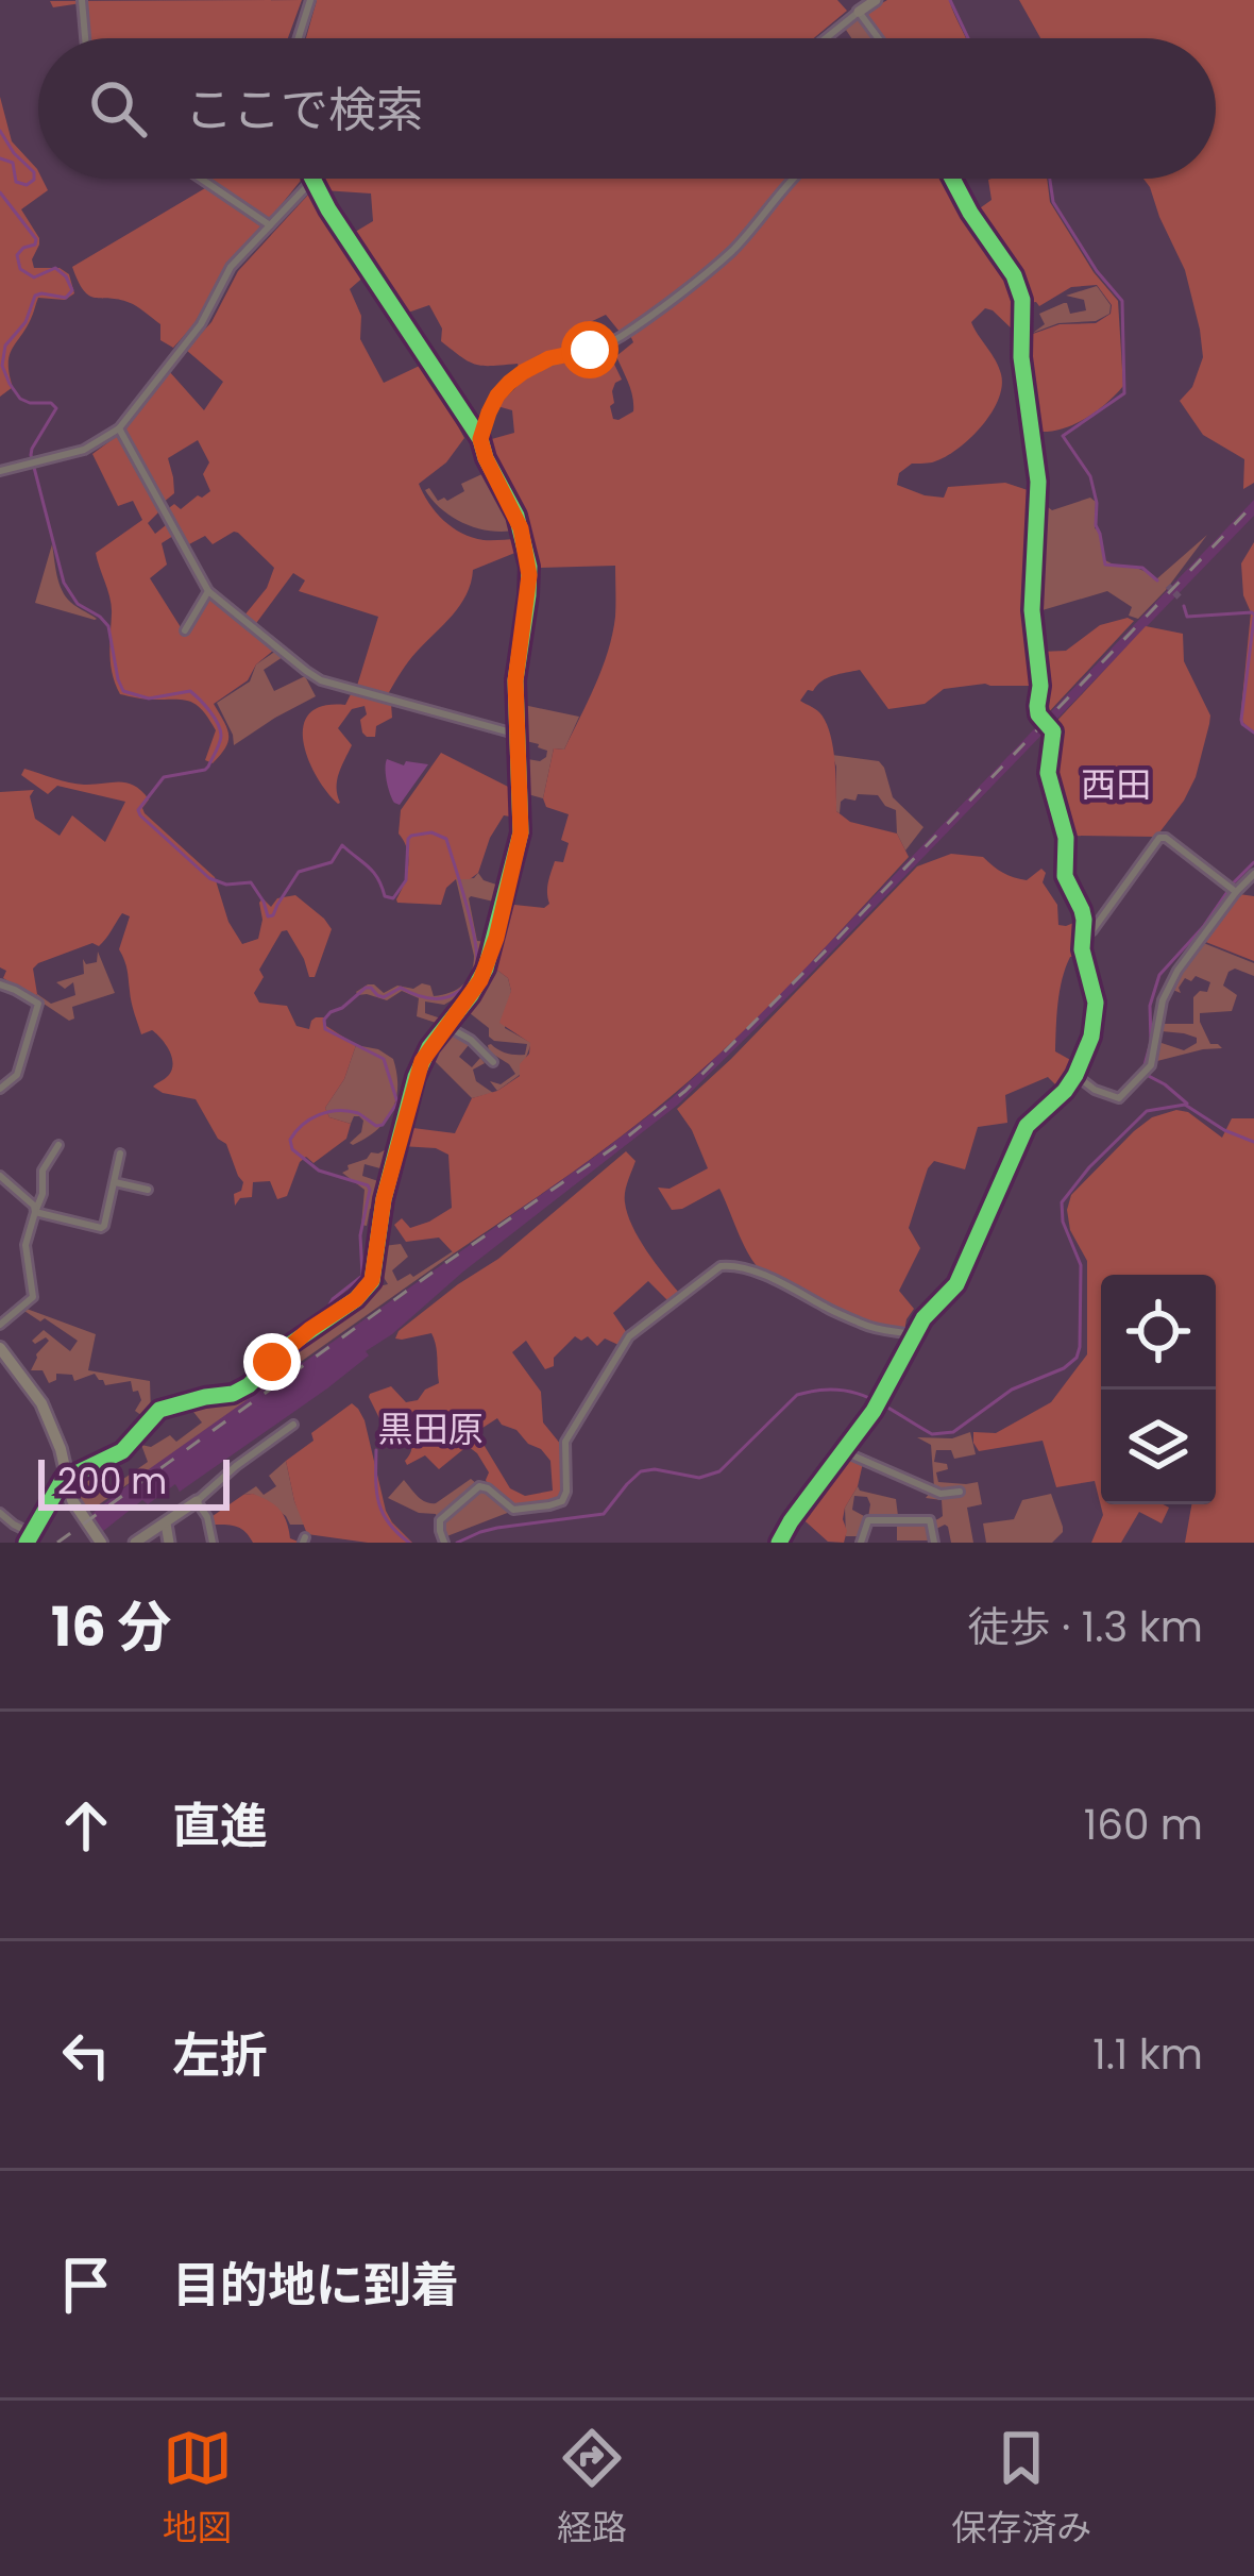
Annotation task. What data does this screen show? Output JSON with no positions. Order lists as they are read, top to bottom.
{
  "districts": ["西田", "黒田原"],
  "scale_bar": "200 m",
  "page": {
    "search": "ここで検索",
    "scale": "200 m",
    "heading": ["16 分", "徒歩 · 1.3 km"],
    "list": [
      ["直進", "160 m"],
      ["左折", "1.1 km"],
      "目的地に到着"
    ],
    "nav": ["地図", "経路", "保存済み"]
  }
}
